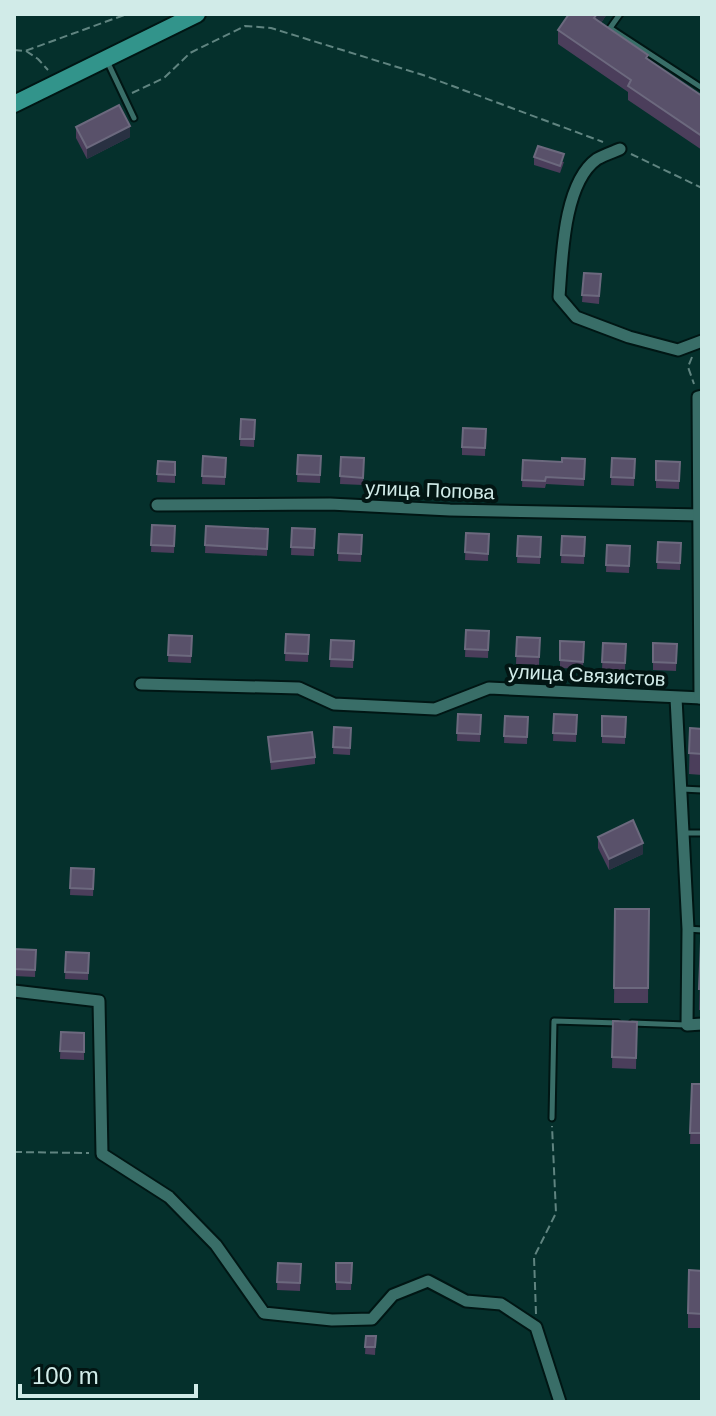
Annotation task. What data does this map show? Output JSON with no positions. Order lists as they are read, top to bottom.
{
  "streets": {
    "street": ["улица Попова", "улица Связистов"]
  },
  "scale_bar": "100 m"
}
